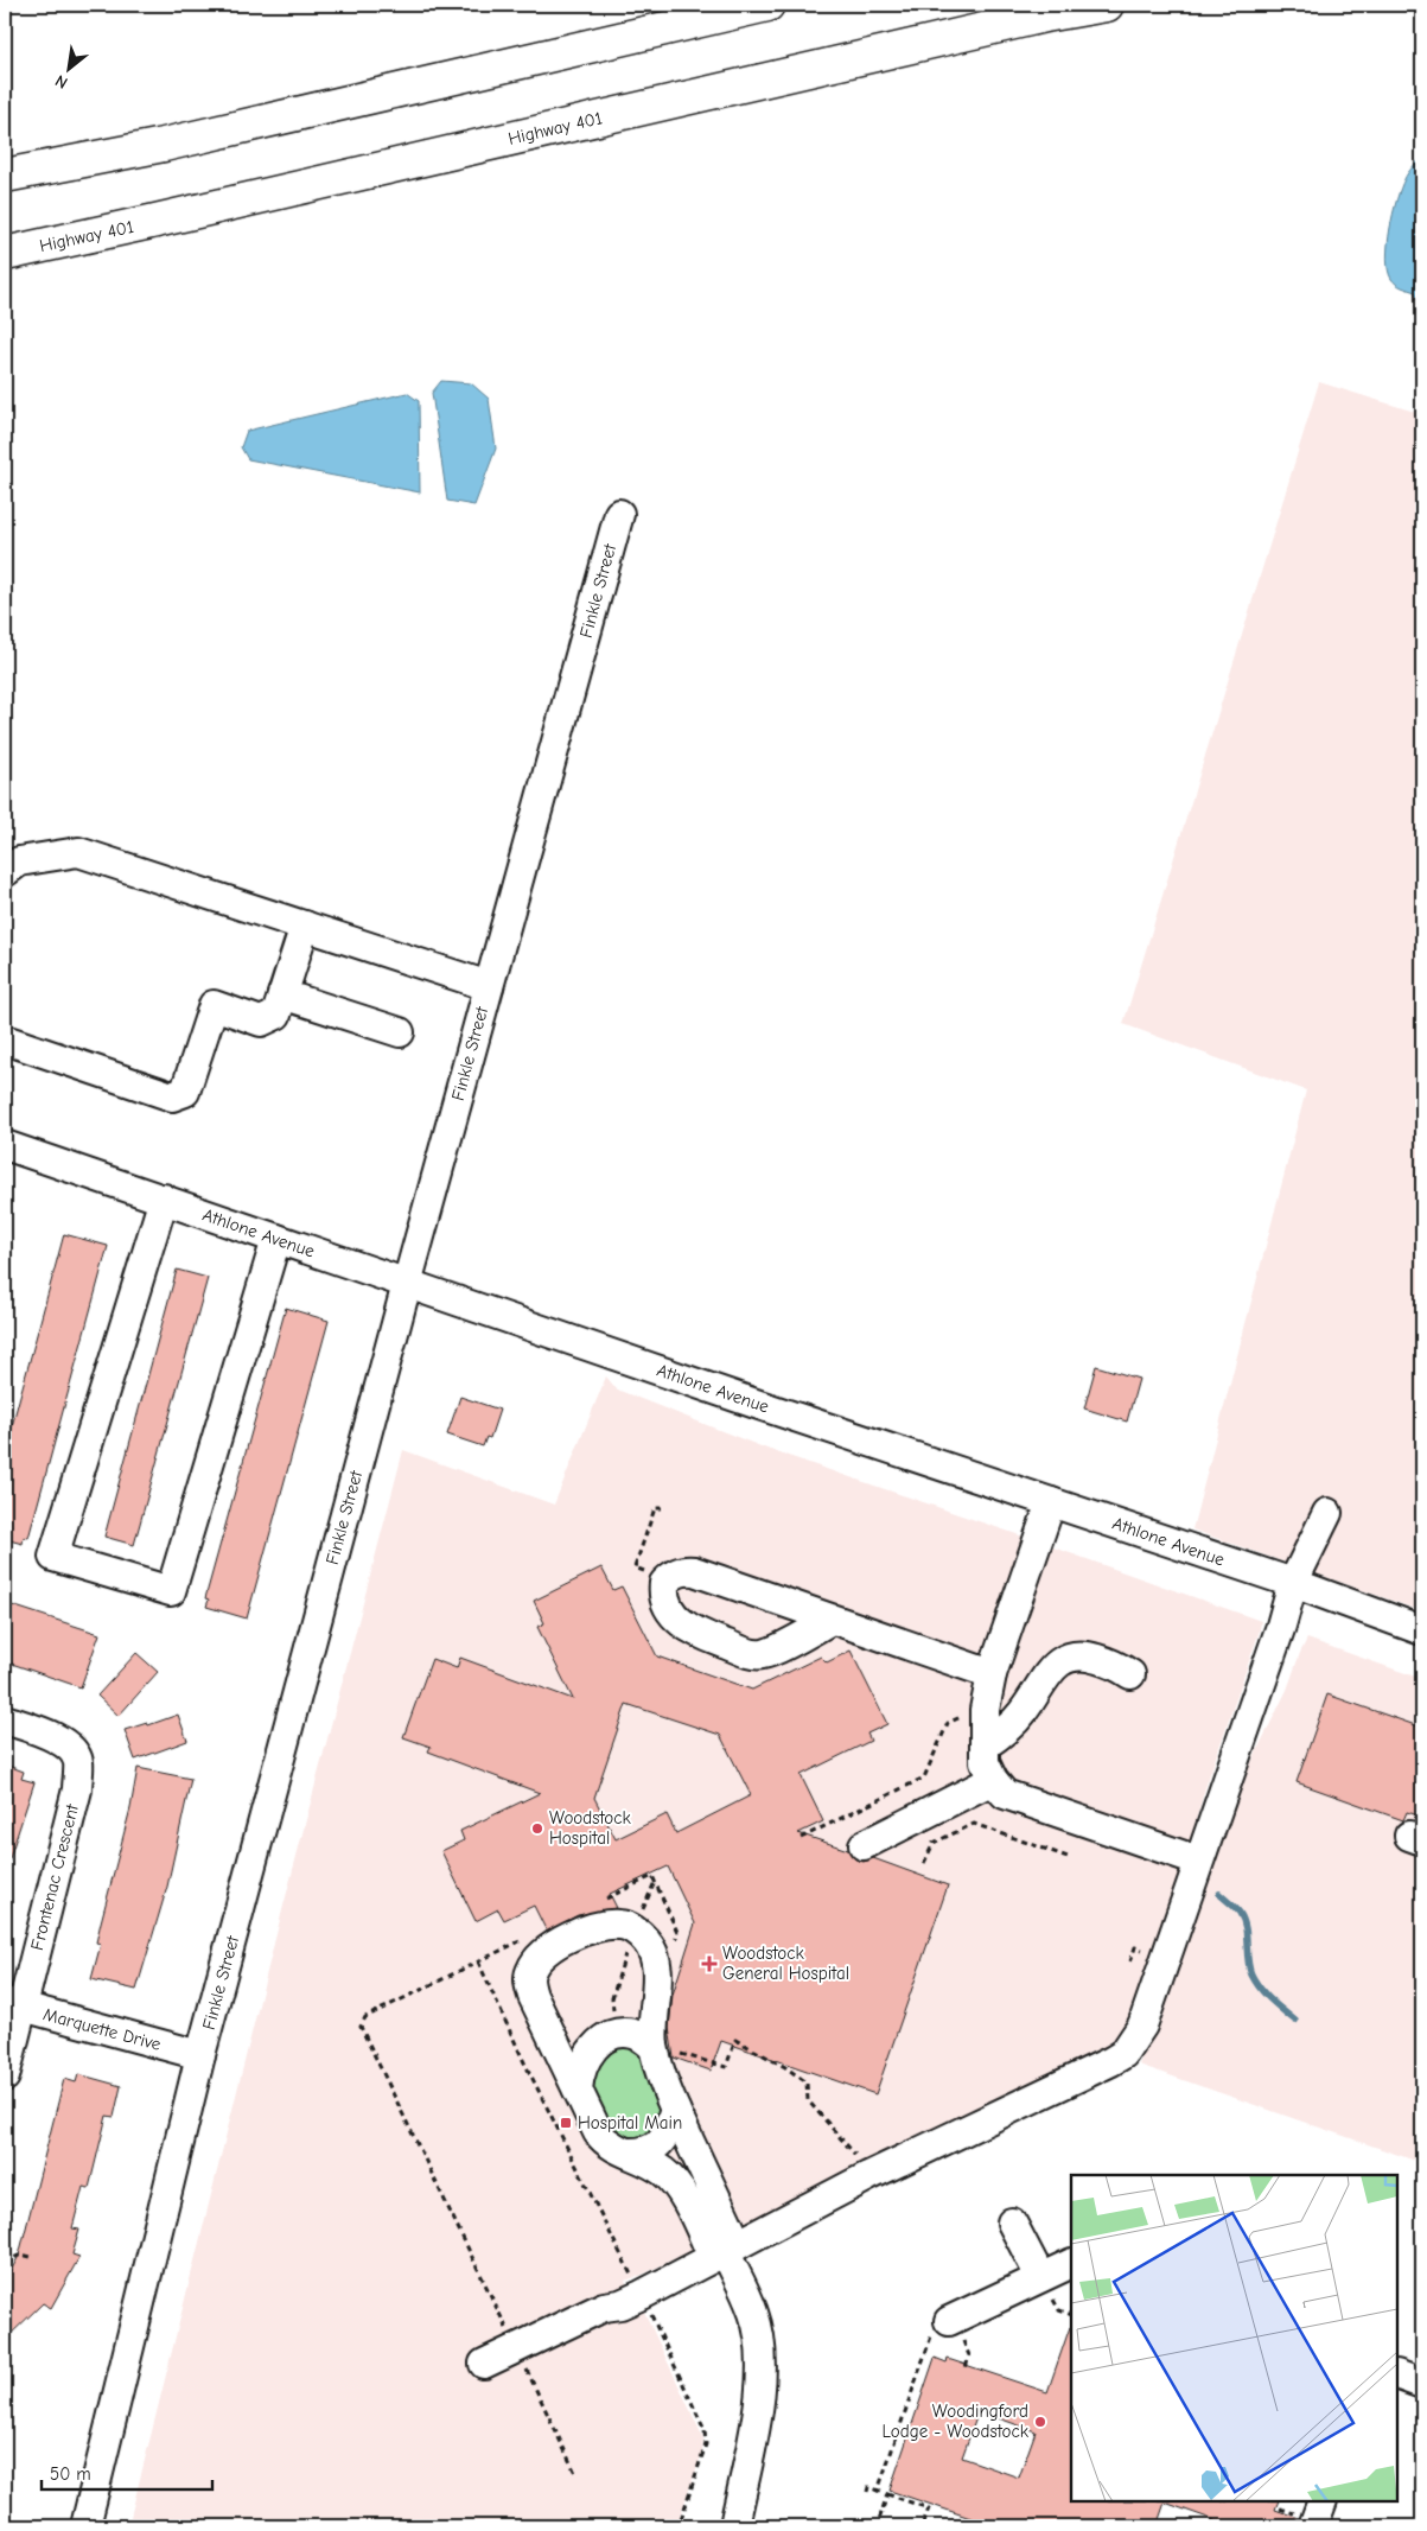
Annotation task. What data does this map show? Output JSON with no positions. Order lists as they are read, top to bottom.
{
  "streets": {
    "highway": ["Highway 401"],
    "street": [
      "Finkle Street",
      "Athlone Avenue",
      "Frontenac Crescent",
      "Marquette Drive"
    ]
  },
  "crossings": [
    ["Finkle Street", "Athlone Avenue"],
    ["Finkle Street", "Marquette Drive"],
    ["Frontenac Crescent", "Marquette Drive"]
  ],
  "places": {
    "other": ["Woodstock Hospital", "Woodingford Lodge - Woodstock"],
    "health": ["Woodstock General Hospital"],
    "transit": ["Hospital Main"]
  },
  "scale_bar": "50 m",
  "north": "bottom left"
}
